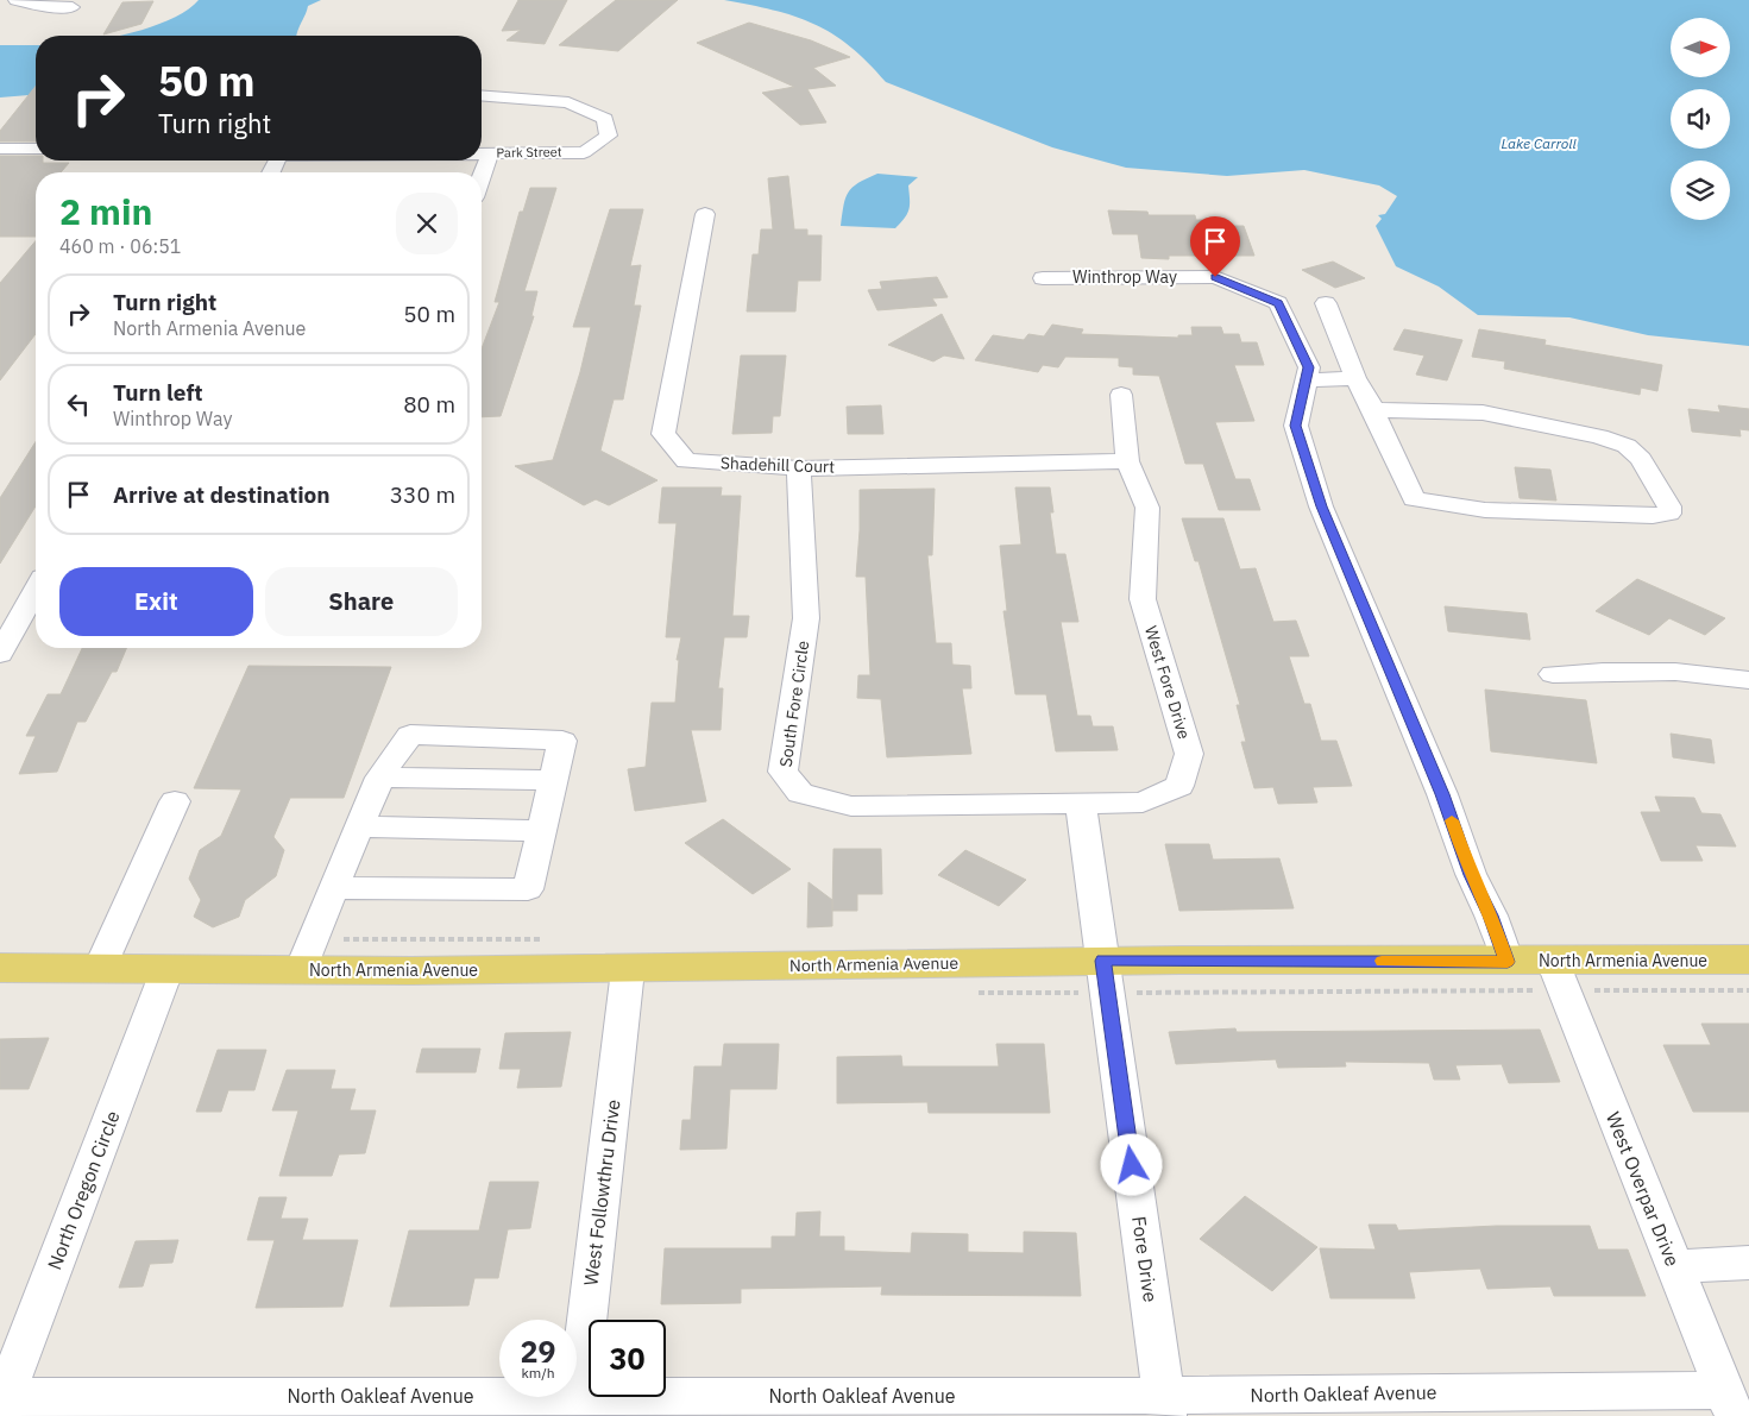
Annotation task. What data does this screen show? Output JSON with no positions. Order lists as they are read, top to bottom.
{
  "streets": {
    "main road": ["North Armenia Avenue"],
    "street": [
      "Park Street",
      "Winthrop Way",
      "Shadehill Court",
      "West Fore Drive",
      "South Fore Circle",
      "West Overpar Drive",
      "North Oregon Circle",
      "West Followthru Drive",
      "Fore Drive",
      "North Oakleaf Avenue"
    ]
  },
  "crossings": [
    ["Winthrop Way", "North Armenia Avenue"],
    ["Shadehill Court", "West Fore Drive"],
    ["Shadehill Court", "South Fore Circle"],
    ["West Fore Drive", "South Fore Circle"],
    ["North Armenia Avenue", "West Overpar Drive"],
    ["North Armenia Avenue", "North Oregon Circle"],
    ["North Armenia Avenue", "West Followthru Drive"],
    ["North Armenia Avenue", "Fore Drive"],
    ["West Overpar Drive", "North Oakleaf Avenue"],
    ["North Oregon Circle", "North Oakleaf Avenue"],
    ["West Followthru Drive", "North Oakleaf Avenue"],
    ["Fore Drive", "North Oakleaf Avenue"]
  ],
  "water": ["Lake Carroll"],
  "north": "right",
  "page": {
    "turn": ["50 m", "Turn right"],
    "heading": ["2 min", "460 m · 06:51"],
    "list": [
      {
        "name": "Turn right",
        "note": "North Armenia Avenue",
        "value": "50 m"
      },
      {
        "name": "Turn left",
        "note": "Winthrop Way",
        "value": "80 m"
      },
      {
        "name": "Arrive at destination",
        "value": "330 m"
      }
    ],
    "buttons": ["Exit", "Share"],
    "speed": "29 km/h",
    "limit": "30"
  }
}
